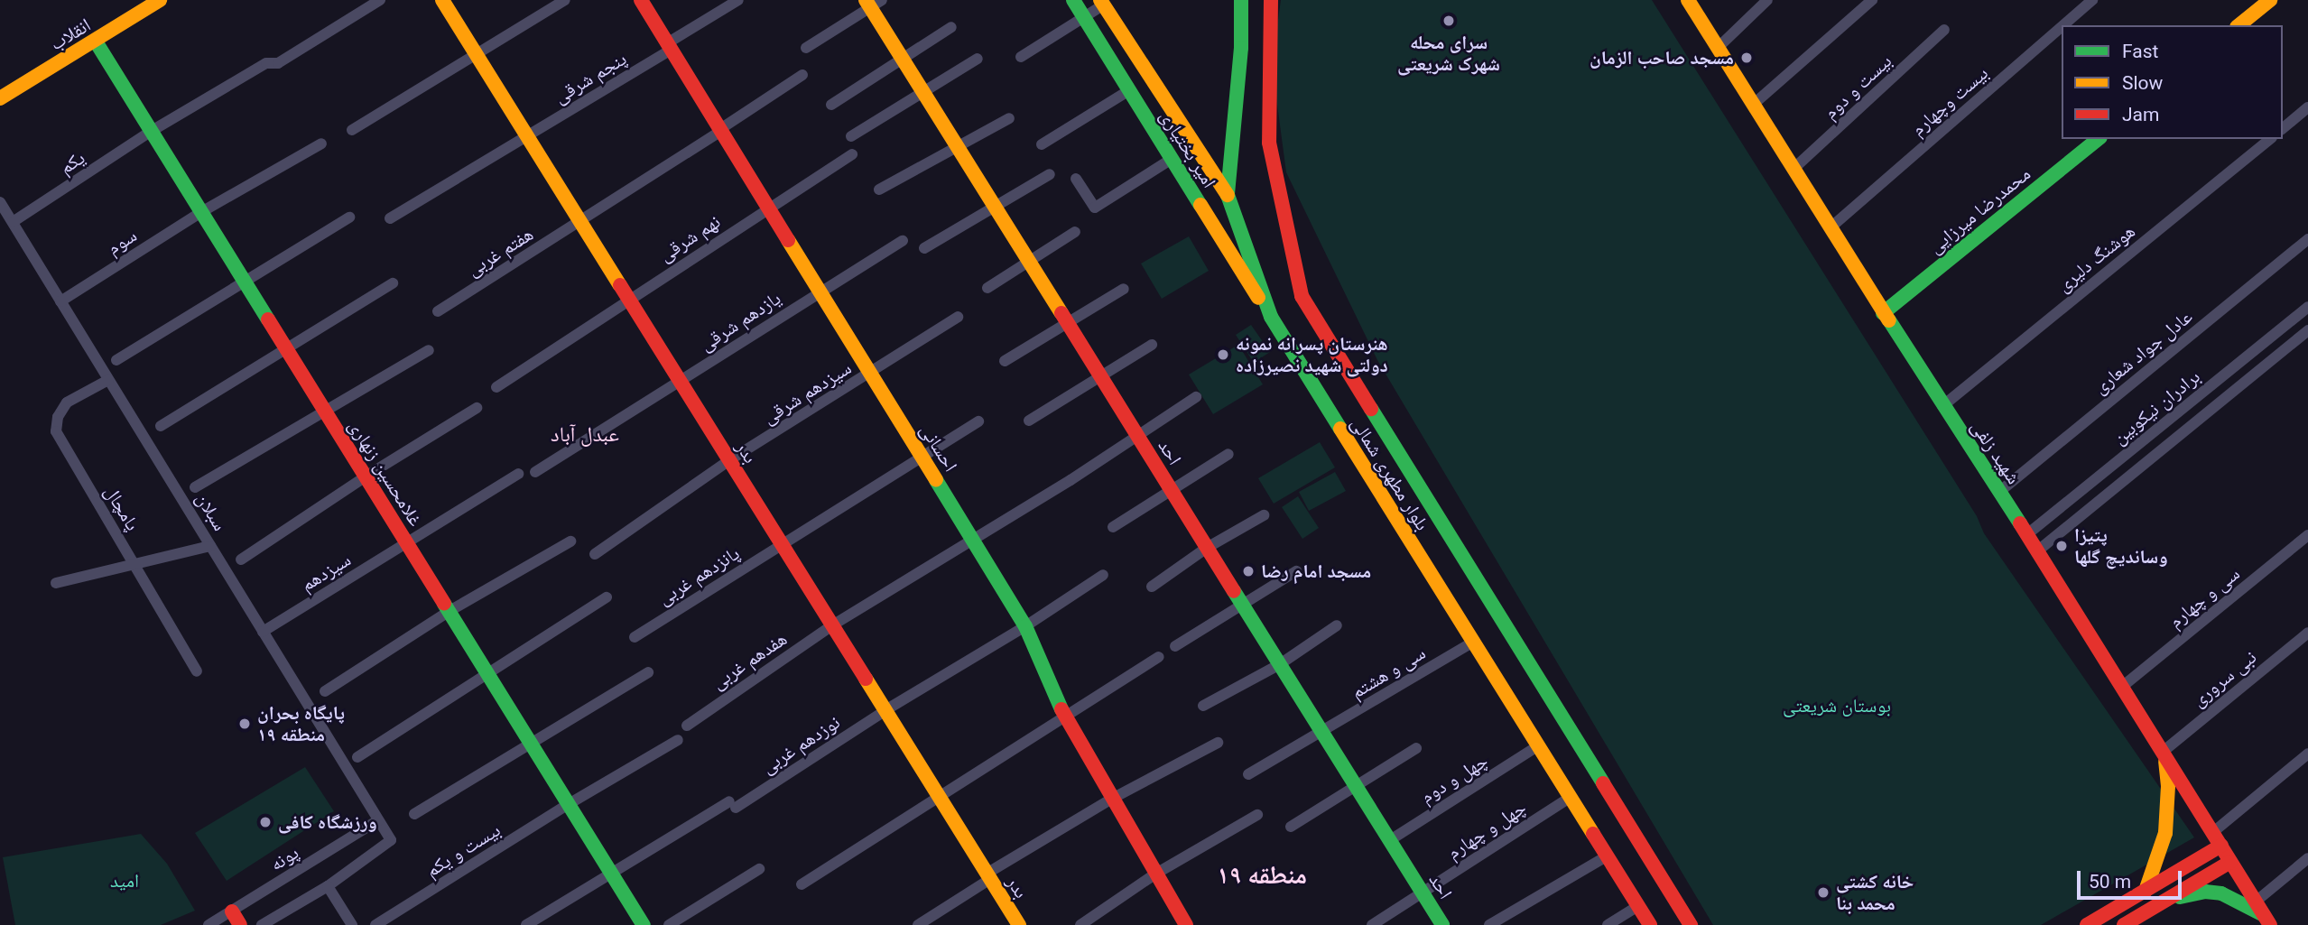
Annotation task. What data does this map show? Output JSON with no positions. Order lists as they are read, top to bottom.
{
  "streets": {
    "street": [
      "انقلاب",
      "پنجم شرقی",
      "بیست و دوم",
      "بیست وچهارم",
      "امیر بختیاری",
      "یکم",
      "محمدرضا میرزایی",
      "نهم شرقی",
      "سوم",
      "هفتم غربی",
      "هوشنگ دلیری",
      "یازدهم شرقی",
      "عادل جواد شعاری",
      "سیزدهم شرقی",
      "برادران نیکوبین",
      "احسانی",
      "بدر",
      "احد",
      "شهید زلفی",
      "غلامحسین زنهاری",
      "بلوار مطهری شمالی",
      "پامچال",
      "سبلان",
      "سیزدهم",
      "پانزدهم غربی",
      "سی و چهارم",
      "هفدهم غربی",
      "سی و هشتم",
      "نبی سروری",
      "نوزدهم غربی",
      "چهل و دوم",
      "چهل و چهارم",
      "بیست و یکم",
      "پونه"
    ]
  },
  "crossings": [
    ["انقلاب", "غلامحسین زنهاری"],
    ["پنجم شرقی", "احسانی"],
    ["پنجم شرقی", "بدر"],
    ["بیست و دوم", "شهید زلفی"],
    ["بیست وچهارم", "شهید زلفی"],
    ["امیر بختیاری", "بلوار مطهری شمالی"],
    ["یکم", "غلامحسین زنهاری"],
    ["یکم", "سبلان"],
    ["محمدرضا میرزایی", "شهید زلفی"],
    ["نهم شرقی", "احسانی"],
    ["نهم شرقی", "بدر"],
    ["سوم", "غلامحسین زنهاری"],
    ["سوم", "سبلان"],
    ["هفتم غربی", "احسانی"],
    ["هفتم غربی", "بدر"],
    ["هوشنگ دلیری", "شهید زلفی"],
    ["یازدهم شرقی", "احسانی"],
    ["یازدهم شرقی", "بدر"],
    ["عادل جواد شعاری", "شهید زلفی"],
    ["سیزدهم شرقی", "احسانی"],
    ["سیزدهم شرقی", "بدر"],
    ["برادران نیکوبین", "شهید زلفی"],
    ["احسانی", "پانزدهم غربی"],
    ["احسانی", "هفدهم غربی"],
    ["احسانی", "نوزدهم غربی"],
    ["بدر", "پانزدهم غربی"],
    ["بدر", "هفدهم غربی"],
    ["بدر", "نوزدهم غربی"],
    ["احد", "هفدهم غربی"],
    ["احد", "سی و هشتم"],
    ["احد", "چهل و دوم"],
    ["احد", "چهل و چهارم"],
    ["شهید زلفی", "سی و چهارم"],
    ["شهید زلفی", "نبی سروری"],
    ["غلامحسین زنهاری", "سیزدهم"],
    ["غلامحسین زنهاری", "نوزدهم غربی"],
    ["غلامحسین زنهاری", "بیست و یکم"],
    ["بلوار مطهری شمالی", "سی و هشتم"],
    ["بلوار مطهری شمالی", "چهل و دوم"],
    ["بلوار مطهری شمالی", "چهل و چهارم"],
    ["پامچال", "سبلان"],
    ["سبلان", "سیزدهم"],
    ["سبلان", "پونه"]
  ],
  "districts": ["عبدل آباد", "منطقه ۱۹"],
  "parks": ["بوستان شریعتی", "امید"],
  "places": [
    "سرای محله شهرک شریعتی",
    "مسجد صاحب الزمان",
    "هنرستان پسرانه نمونه دولتی شهید نصیرزاده",
    "پتیزا وساندیچ گلها",
    "مسجد امام رضا",
    "پایگاه بحران منطقه ۱۹",
    "ورزشگاه کافی",
    "خانه کشتی محمد بنا"
  ],
  "legend": ["Fast", "Slow", "Jam"],
  "scale_bar": "50 m"
}
